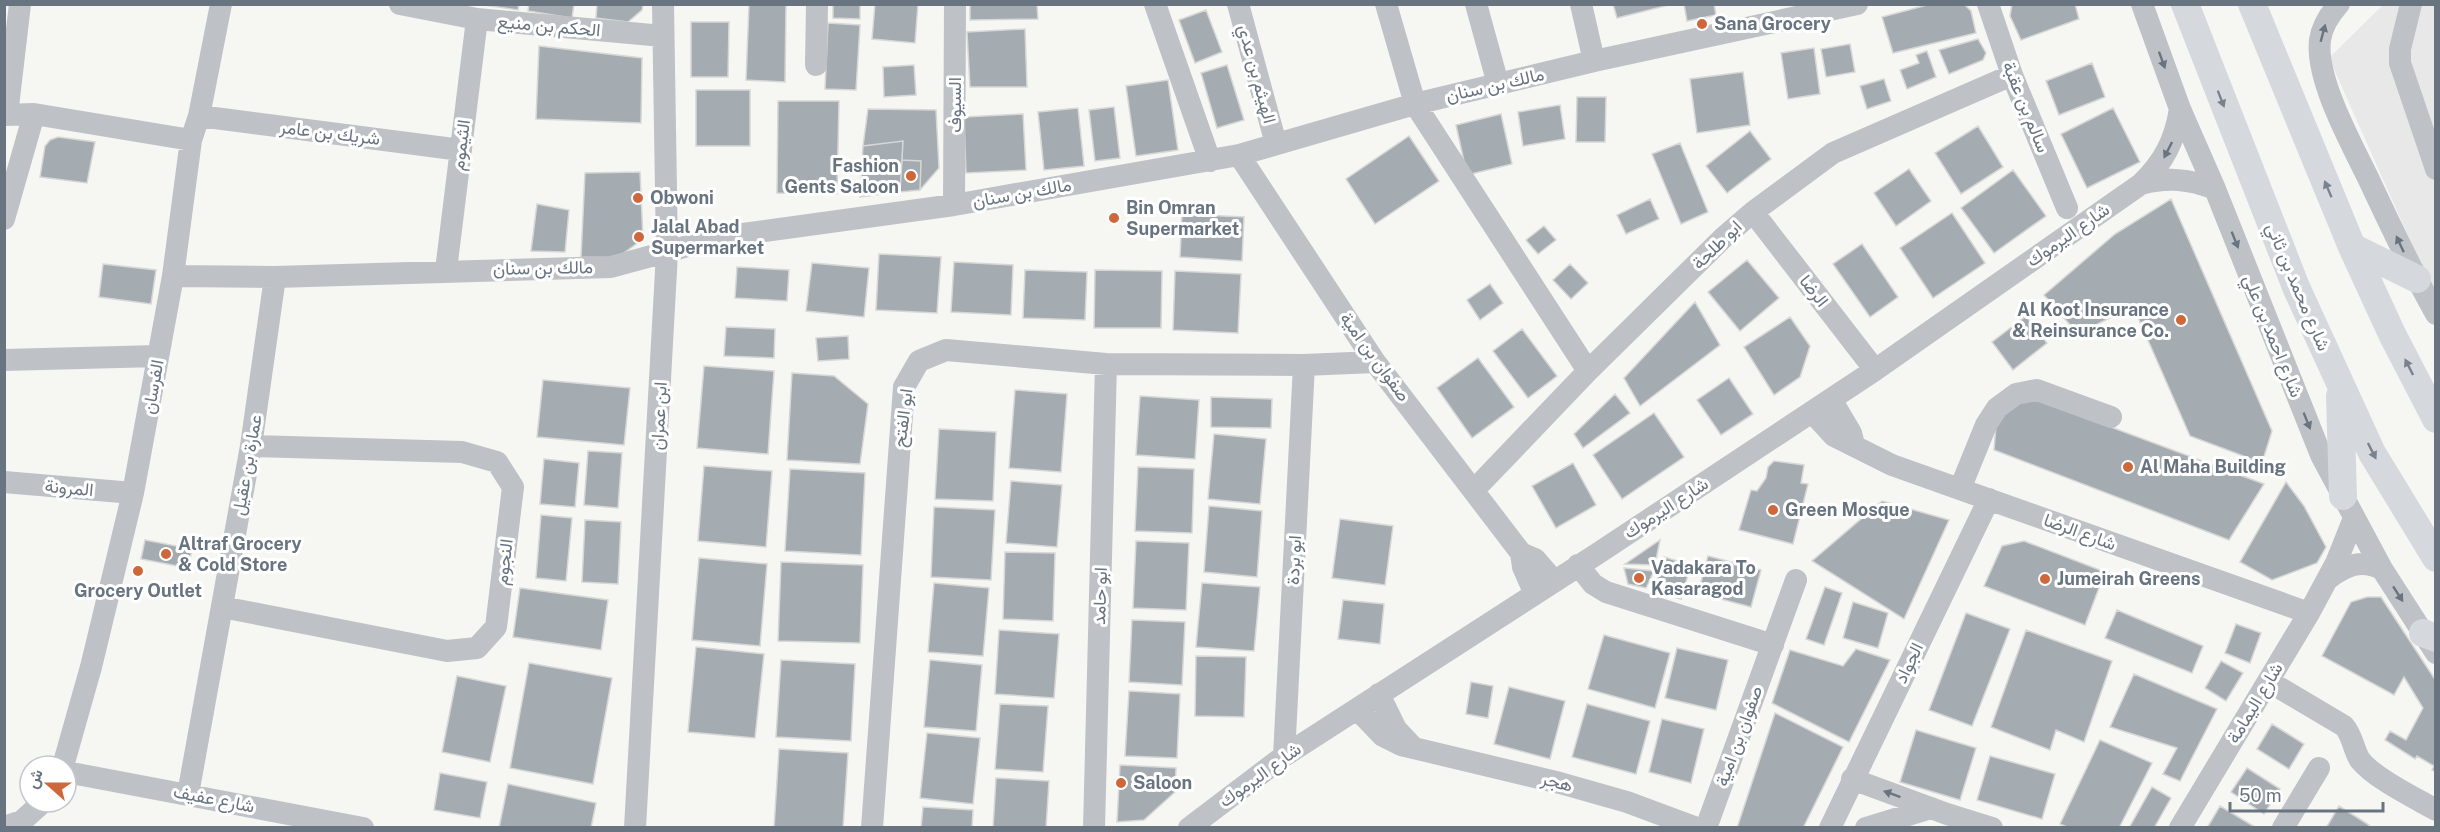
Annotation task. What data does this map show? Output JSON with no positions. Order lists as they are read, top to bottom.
{
  "streets": {
    "main road": ["شارع محمد بن ثاني"],
    "street": [
      "الحكم بن منيع",
      "الهيثم بن عدي",
      "مالك بن سنان",
      "السيوف",
      "سالم بن عقبة",
      "شريك بن عامر",
      "الثيموم",
      "شارع اليرموك",
      "ابو طلحة",
      "الرضا",
      "شارع احمد بن علي",
      "صفوان بن امية",
      "الفرسان",
      "ابن عمران",
      "ابو الفتح",
      "عمارة بن عقيل",
      "المرونة",
      "شارع الرضا",
      "ابو بردة",
      "النجوم",
      "ابو حامد",
      "الجواد",
      "شارع اليمامة",
      "هجر",
      "شارع عفيف"
    ]
  },
  "crossings": [
    ["الحكم بن منيع", "الثيموم"],
    ["الحكم بن منيع", "ابن عمران"],
    ["الهيثم بن عدي", "مالك بن سنان"],
    ["مالك بن سنان", "السيوف"],
    ["مالك بن سنان", "الثيموم"],
    ["مالك بن سنان", "صفوان بن امية"],
    ["مالك بن سنان", "الفرسان"],
    ["مالك بن سنان", "ابن عمران"],
    ["مالك بن سنان", "عمارة بن عقيل"],
    ["سالم بن عقبة", "ابو طلحة"],
    ["شريك بن عامر", "الثيموم"],
    ["شريك بن عامر", "الفرسان"],
    ["شارع اليرموك", "الرضا"],
    ["شارع اليرموك", "شارع احمد بن علي"],
    ["شارع اليرموك", "صفوان بن امية"],
    ["شارع اليرموك", "شارع الرضا"],
    ["شارع اليرموك", "ابو بردة"],
    ["شارع اليرموك", "هجر"],
    ["ابو طلحة", "الرضا"],
    ["ابو طلحة", "صفوان بن امية"],
    ["شارع احمد بن علي", "شارع اليمامة"],
    ["صفوان بن امية", "ابو الفتح"],
    ["الفرسان", "المرونة"],
    ["ابو الفتح", "ابو بردة"],
    ["ابو الفتح", "ابو حامد"],
    ["عمارة بن عقيل", "النجوم"],
    ["عمارة بن عقيل", "شارع عفيف"],
    ["شارع الرضا", "الجواد"],
    ["شارع الرضا", "شارع اليمامة"]
  ],
  "places": [
    "Sana Grocery",
    "Fashion Gents Saloon",
    "Obwoni",
    "Bin Omran Supermarket",
    "Jalal Abad Supermarket",
    "Al Koot Insurance & Reinsurance Co.",
    "Al Maha Building",
    "Green Mosque",
    "Altraf Grocery & Cold Store",
    "Grocery Outlet",
    "Vadakara To Kasaragod",
    "Jumeirah Greens",
    "Saloon"
  ],
  "scale_bar": "50 m",
  "north": "left"
}
